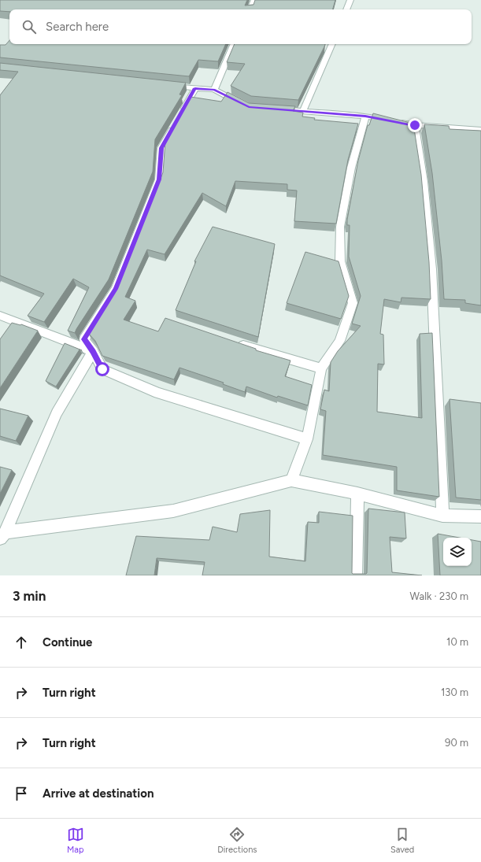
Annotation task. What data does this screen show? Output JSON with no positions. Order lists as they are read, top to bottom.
{
  "page": {
    "search": "Search here",
    "heading": ["3 min", "Walk · 230 m"],
    "list": [
      ["Continue", "10 m"],
      ["Turn right", "130 m"],
      ["Turn right", "90 m"],
      "Arrive at destination"
    ],
    "nav": ["Map", "Directions", "Saved"]
  }
}
